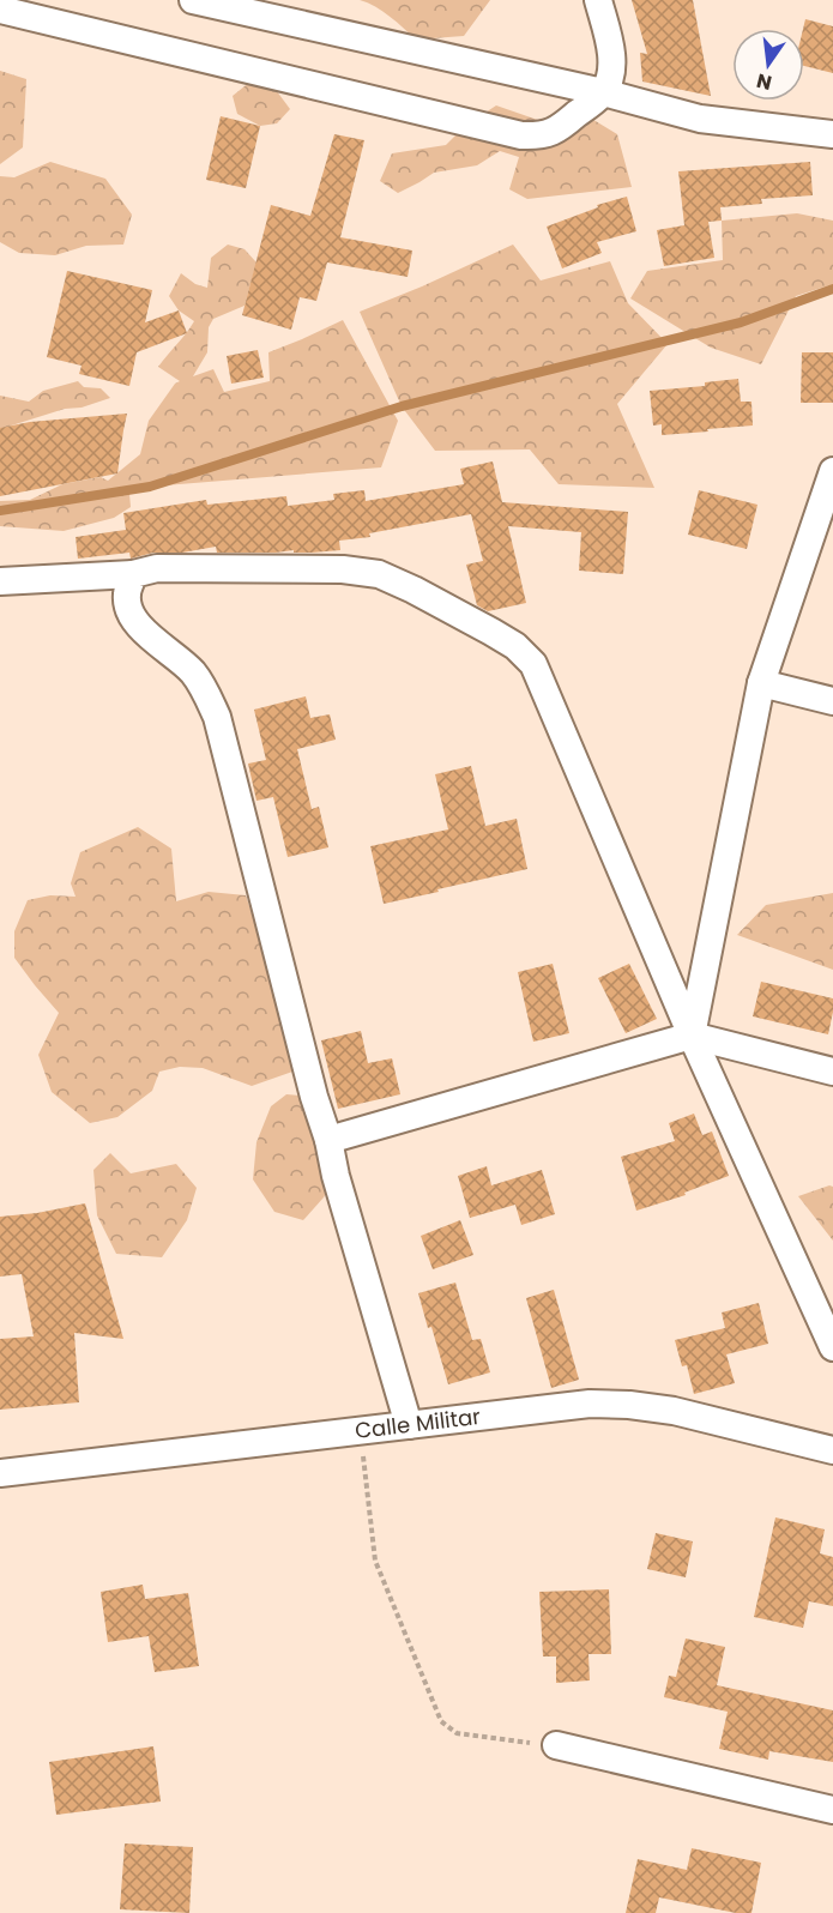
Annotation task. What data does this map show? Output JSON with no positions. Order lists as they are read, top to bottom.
{
  "streets": {
    "street": ["Calle Militar"]
  },
  "north": "bottom"
}
